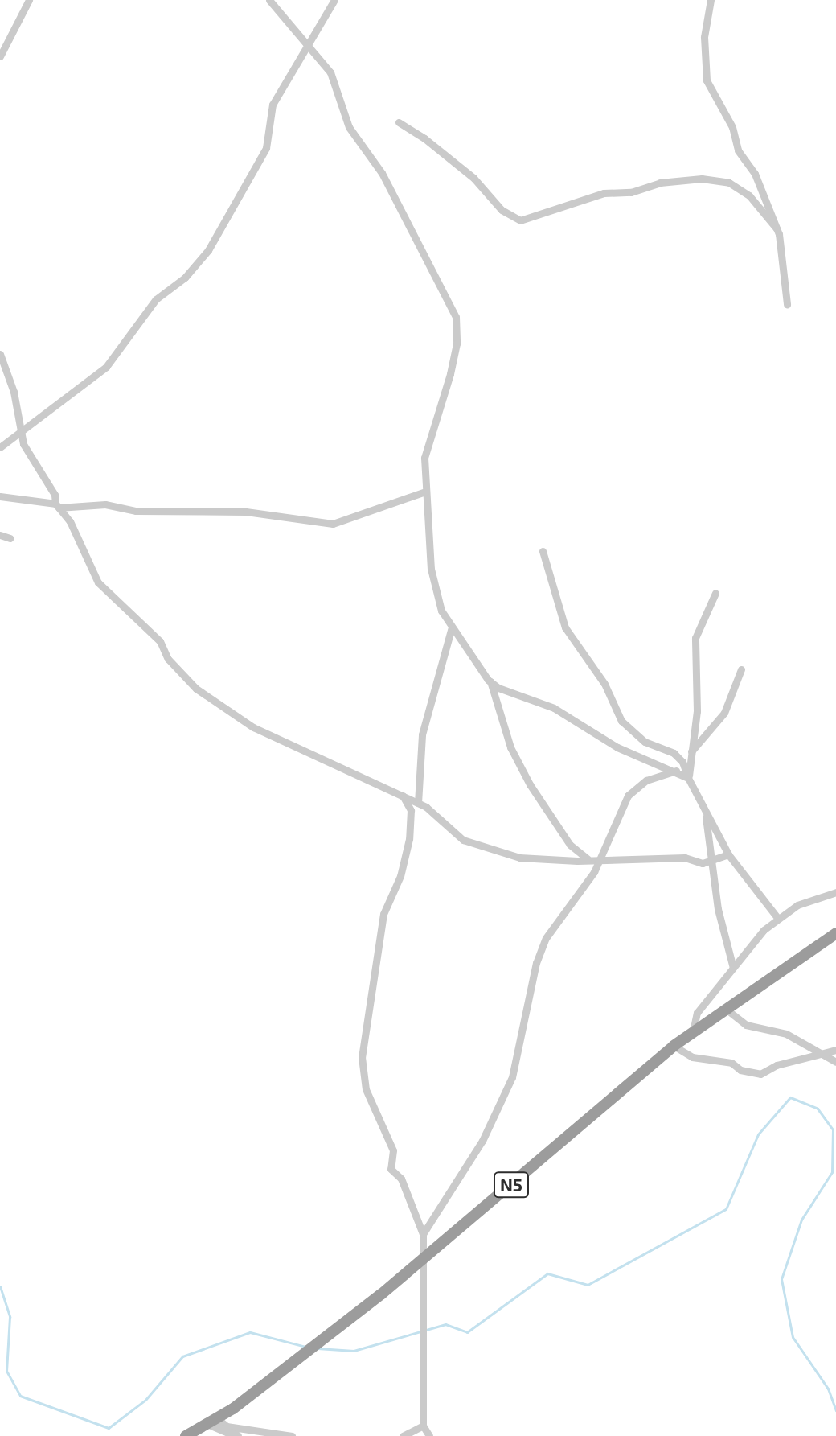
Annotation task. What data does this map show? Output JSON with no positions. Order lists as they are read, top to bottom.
{
  "streets": {
    "highway": ["N5"]
  }
}
